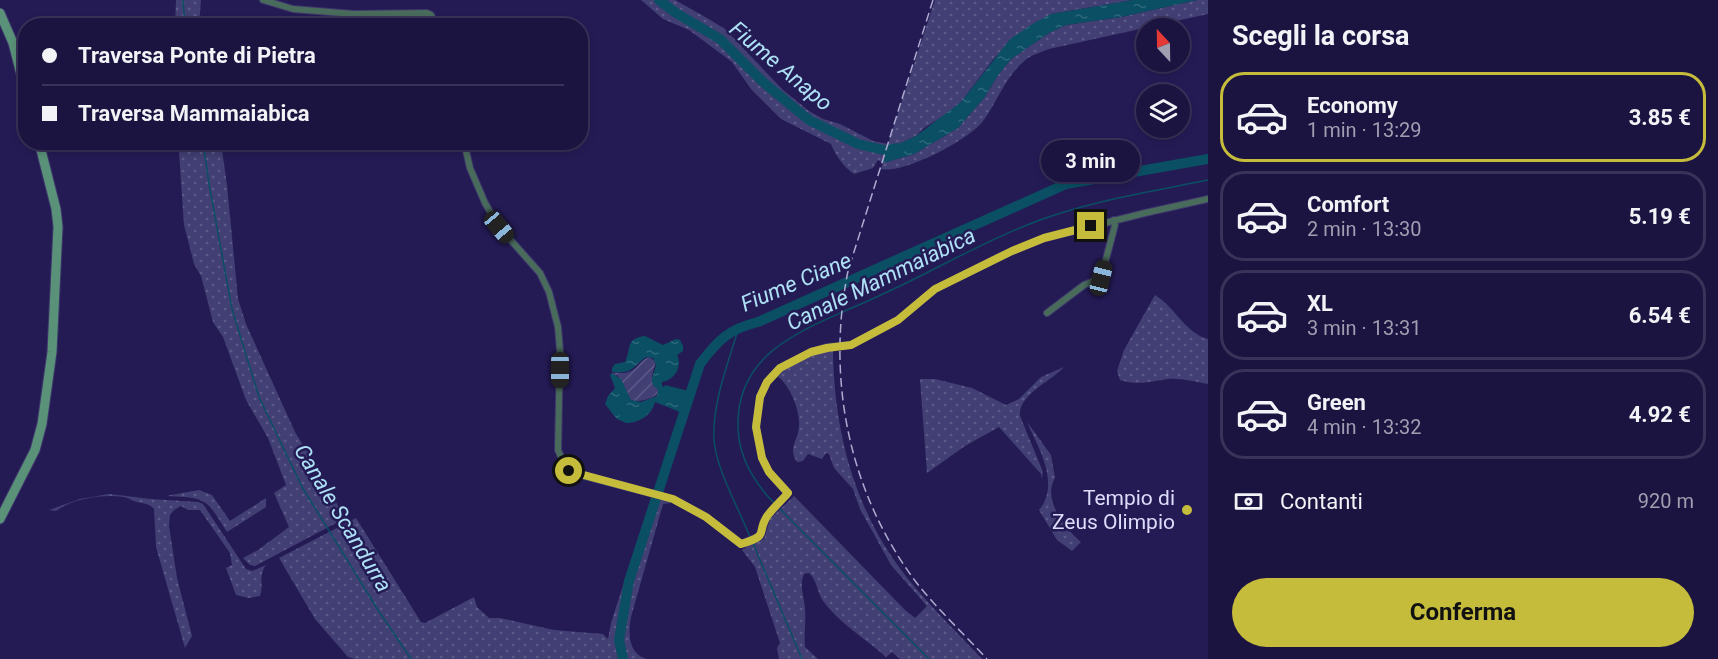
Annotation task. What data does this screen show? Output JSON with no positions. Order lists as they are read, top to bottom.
{
  "water": [
    "Fiume Anapo",
    "Canale Mammaiabica",
    "Fiume Ciane",
    "Canale Scandurra"
  ],
  "places": ["Tempio di Zeus Olimpio"],
  "north": "top",
  "page": {
    "heading": "Scegli la corsa",
    "banner": ["Traversa Ponte di Pietra", "Traversa Mammaiabica"],
    "list": [
      {
        "name": "Economy",
        "note": "1 min · 13:29",
        "value": "3.85 €"
      },
      {
        "name": "Comfort",
        "note": "2 min · 13:30",
        "value": "5.19 €"
      },
      {
        "name": "XL",
        "note": "3 min · 13:31",
        "value": "6.54 €"
      },
      {
        "name": "Green",
        "note": "4 min · 13:32",
        "value": "4.92 €"
      }
    ],
    "bubble": "3 min",
    "pay": ["Contanti", "920 m"],
    "buttons": "Conferma"
  }
}
